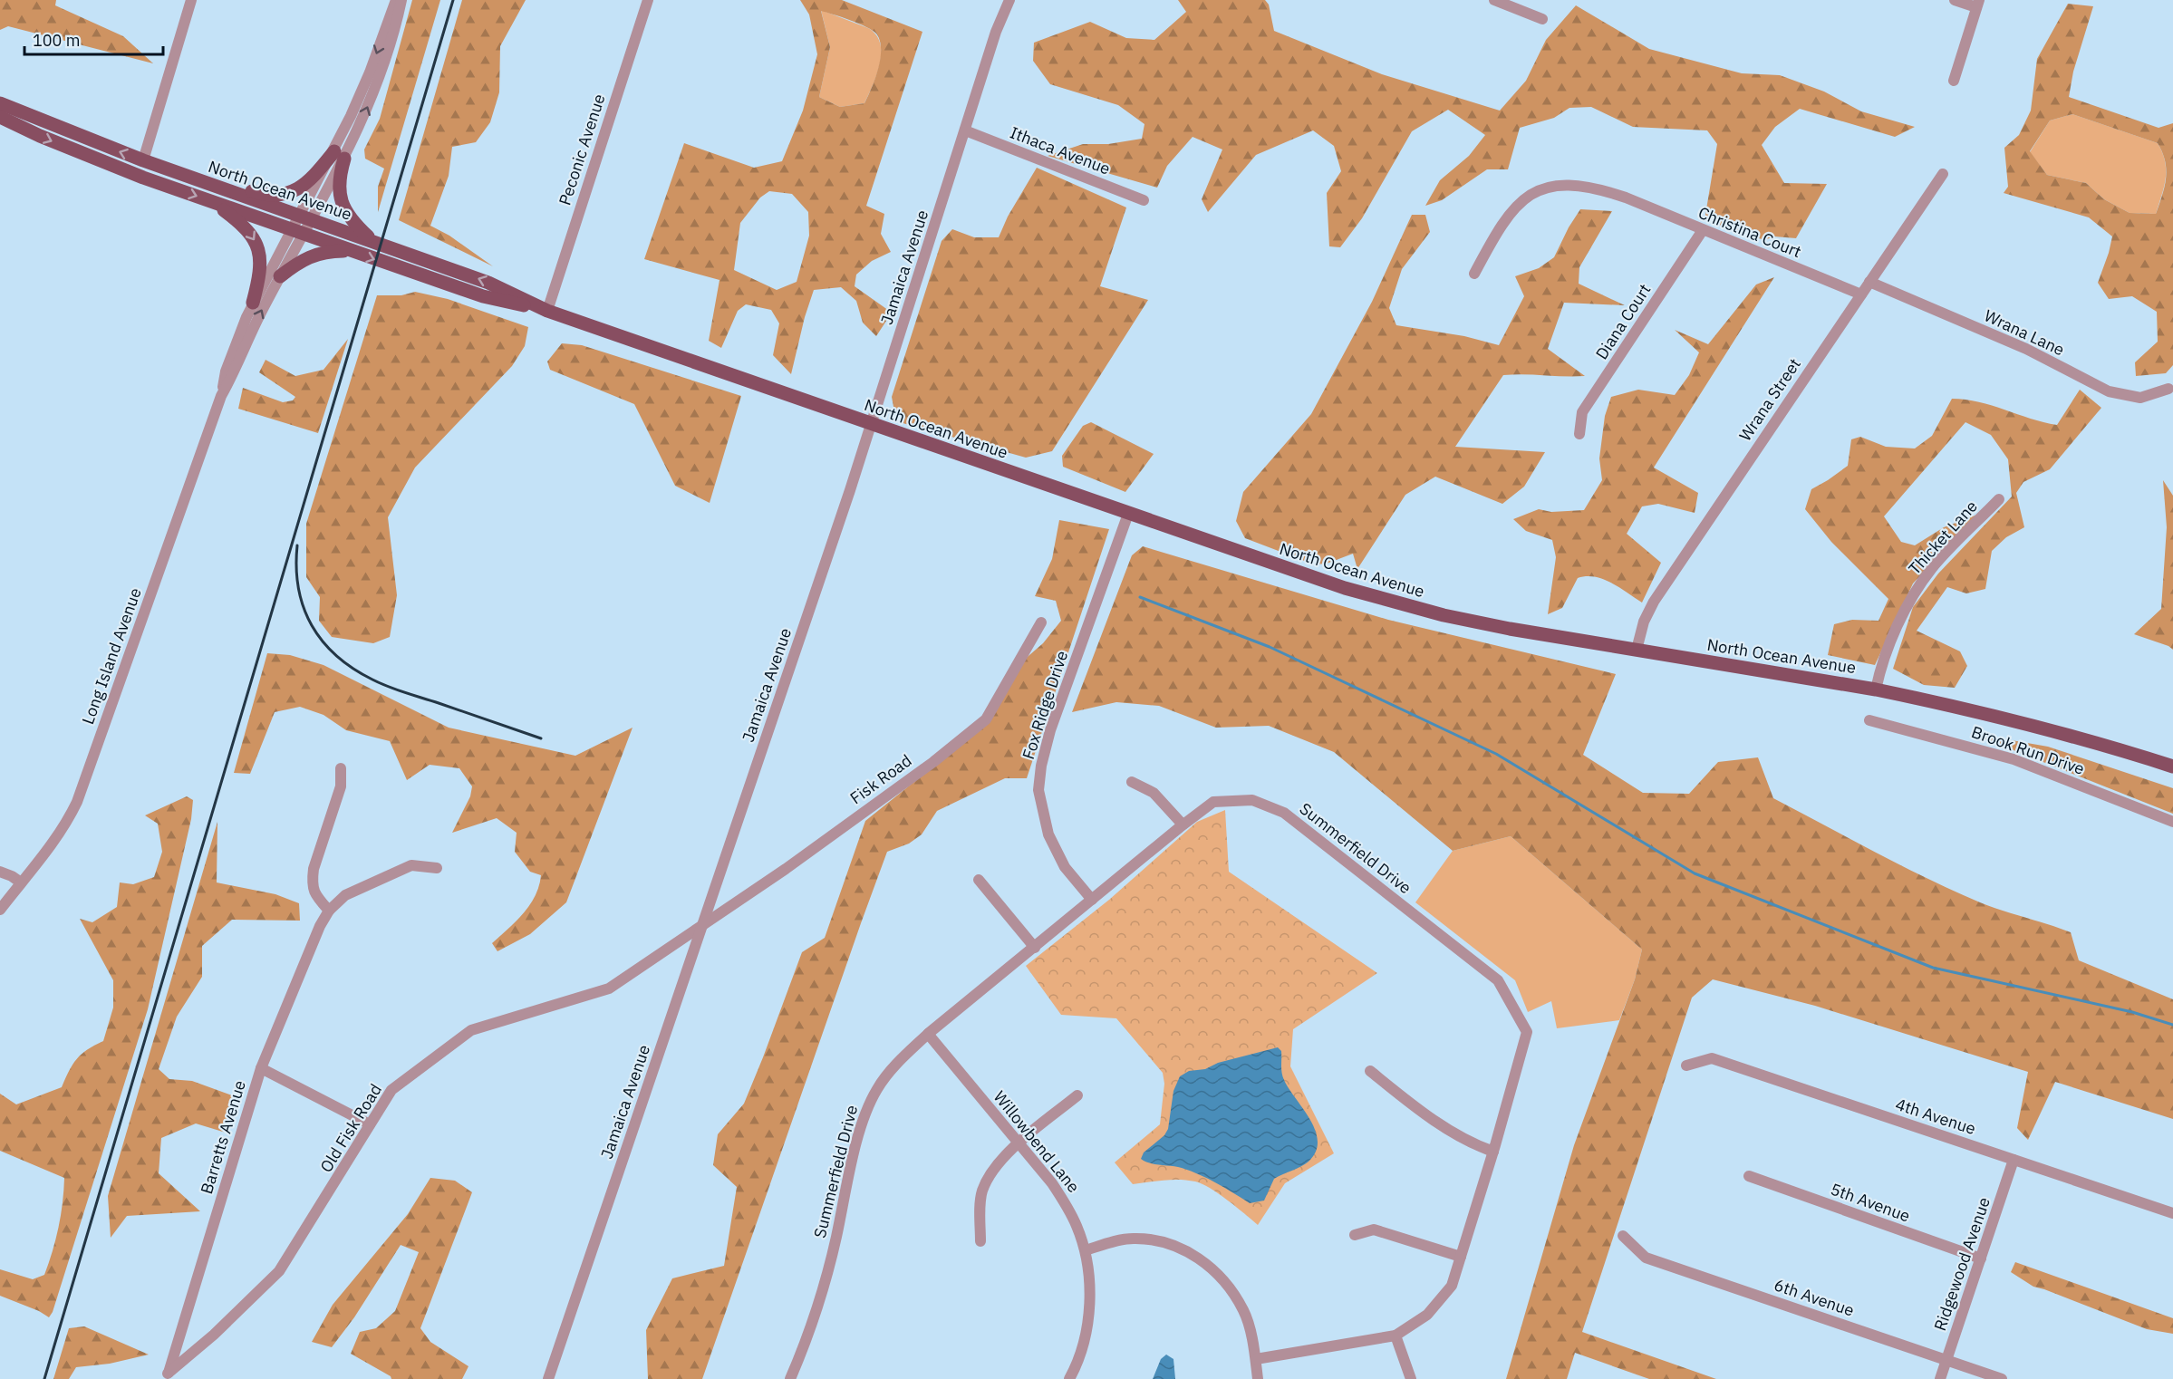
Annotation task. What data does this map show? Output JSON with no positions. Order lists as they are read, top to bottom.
{
  "streets": {
    "main road": ["North Ocean Avenue"],
    "street": [
      "Peconic Avenue",
      "Ithaca Avenue",
      "Christina Court",
      "Jamaica Avenue",
      "Diana Court",
      "Wrana Lane",
      "Wrana Street",
      "Thicket Lane",
      "Long Island Avenue",
      "Fox Ridge Drive",
      "Brook Run Drive",
      "Fisk Road",
      "Summerfield Drive",
      "4th Avenue",
      "Old Fisk Road",
      "Barretts Avenue",
      "Willowbend Lane",
      "5th Avenue",
      "Ridgewood Avenue",
      "6th Avenue"
    ]
  },
  "crossings": [
    ["Peconic Avenue", "North Ocean Avenue"],
    ["Ithaca Avenue", "Jamaica Avenue"],
    ["North Ocean Avenue", "Jamaica Avenue"],
    ["North Ocean Avenue", "Wrana Street"],
    ["North Ocean Avenue", "Thicket Lane"],
    ["North Ocean Avenue", "Long Island Avenue"],
    ["North Ocean Avenue", "Fox Ridge Drive"],
    ["Christina Court", "Diana Court"],
    ["Christina Court", "Wrana Street"],
    ["Jamaica Avenue", "Fisk Road"],
    ["Jamaica Avenue", "Old Fisk Road"],
    ["Wrana Lane", "Wrana Street"],
    ["Fox Ridge Drive", "Summerfield Drive"],
    ["Fisk Road", "Old Fisk Road"],
    ["Summerfield Drive", "Willowbend Lane"],
    ["4th Avenue", "Ridgewood Avenue"],
    ["Old Fisk Road", "Barretts Avenue"],
    ["5th Avenue", "Ridgewood Avenue"],
    ["Ridgewood Avenue", "6th Avenue"]
  ],
  "scale_bar": "100 m"
}
